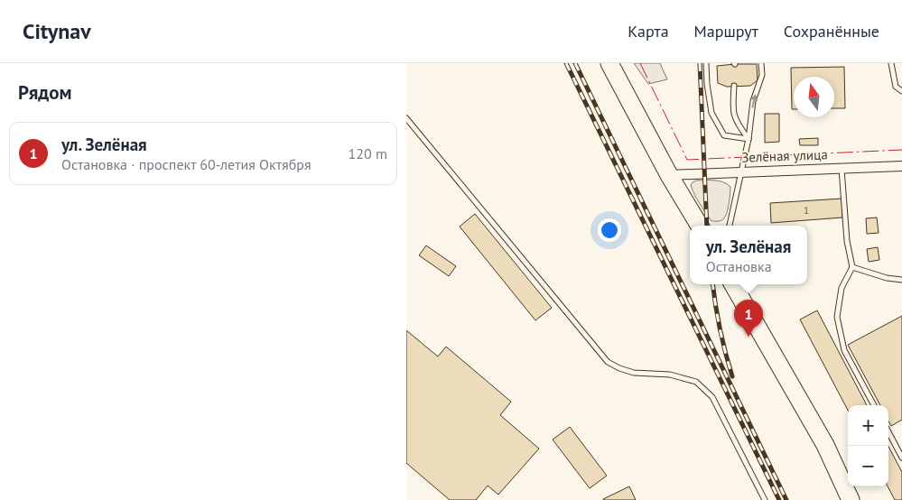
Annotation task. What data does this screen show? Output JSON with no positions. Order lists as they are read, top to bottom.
{
  "streets": {
    "street": ["Зелёная улица"]
  },
  "house_numbers": ["1"],
  "north": "top",
  "page": {
    "header": "Citynav",
    "nav": ["Карта", "Маршрут", "Сохранённые"],
    "heading": "Рядом",
    "list": [
      {
        "mark": "1",
        "name": "ул. Зелёная",
        "note": "Остановка · проспект 60-летия Октября",
        "value": "120 m"
      }
    ],
    "popup": ["ул. Зелёная", "Остановка"],
    "pins": "1",
    "map_buttons": ["+", "−"]
  }
}
